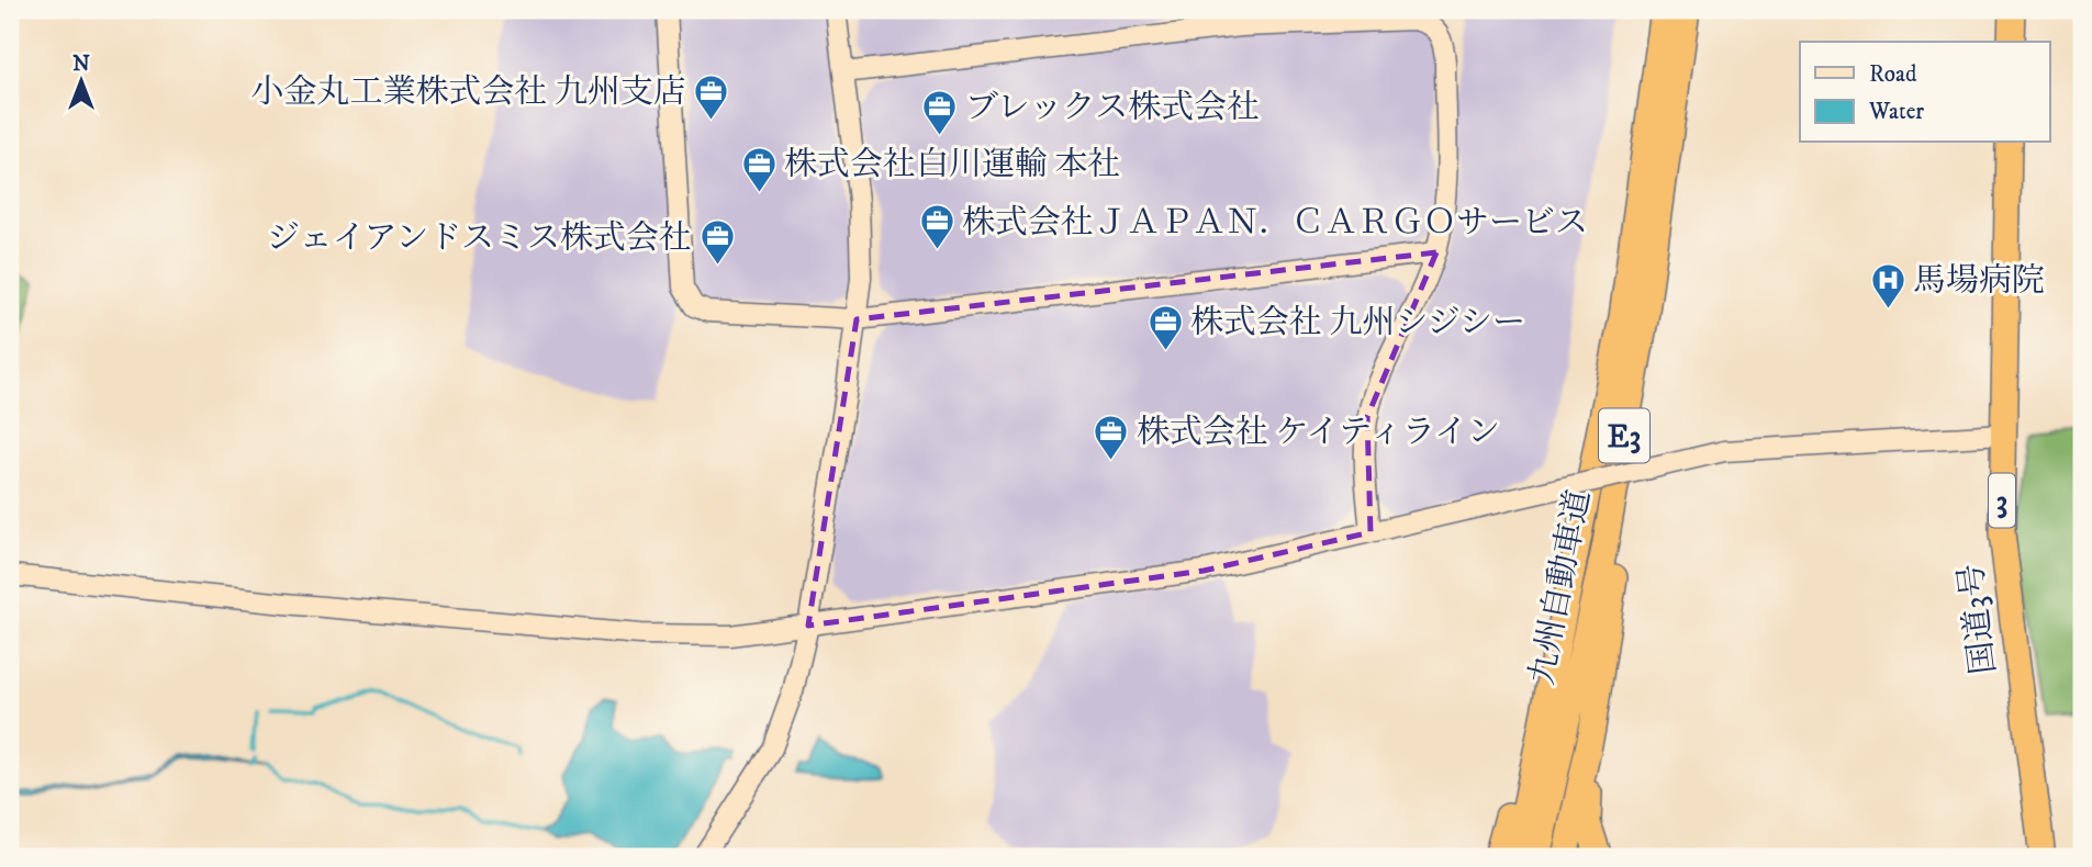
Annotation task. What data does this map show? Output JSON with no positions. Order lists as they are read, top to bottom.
{
  "streets": {
    "highway": [
      "E3",
      "3",
      "九州自動車道",
      "国道3号"
    ]
  },
  "places": {
    "office": [
      "小金丸工業株式会社 九州支店",
      "ブレックス株式会社",
      "株式会社白川運輸 本社",
      "株式会社ＪＡＰＡＮ．ＣＡＲＧＯサービス",
      "ジェイアンドスミス株式会社",
      "株式会社 九州シジシー",
      "株式会社 ケイティライン"
    ],
    "hospital": ["馬場病院"]
  },
  "legend": ["Road", "Water"],
  "north": "top"
}
